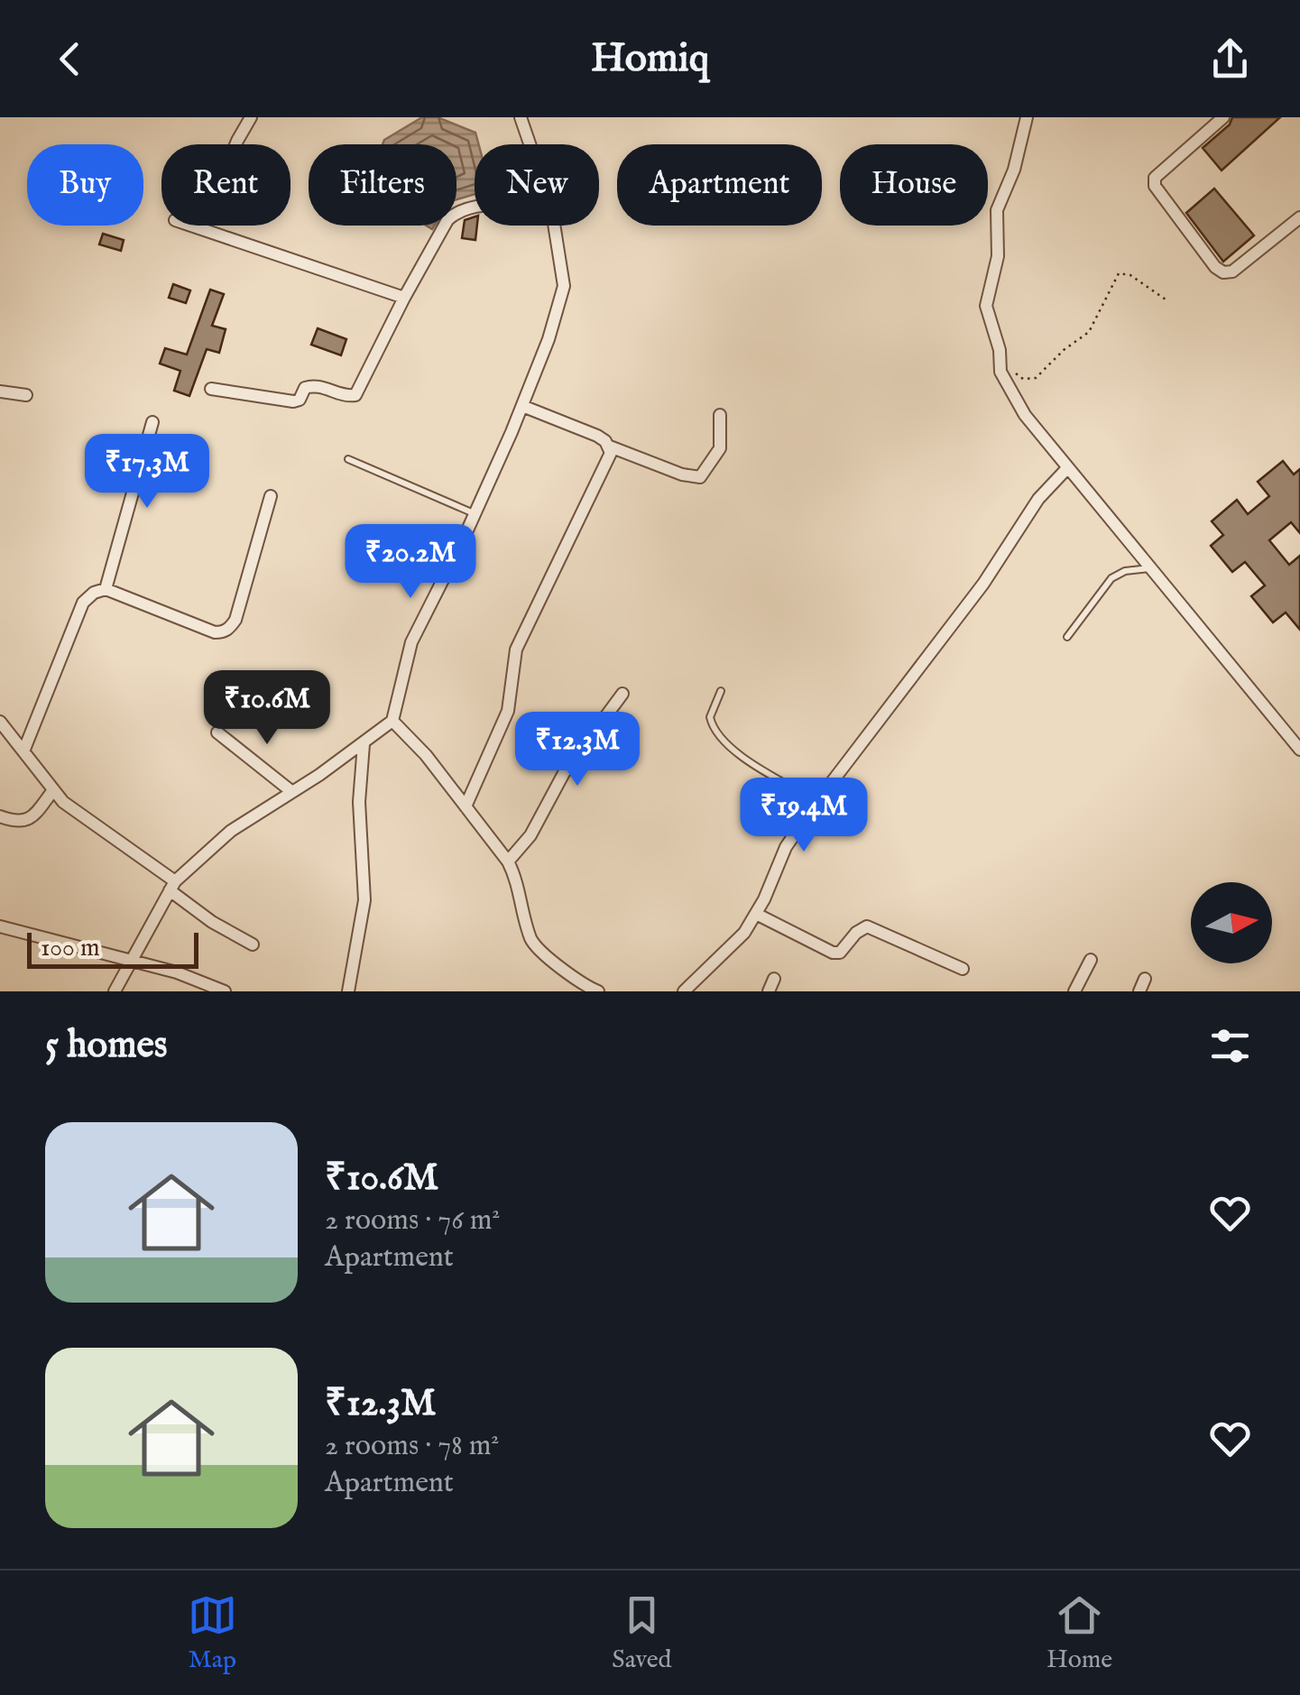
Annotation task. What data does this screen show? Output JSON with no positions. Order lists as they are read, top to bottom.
{
  "scale_bar": "100 m",
  "north": "right",
  "page": {
    "header": "Homiq",
    "chip": [
      "Buy",
      "Rent",
      "Filters",
      "New",
      "Apartment",
      "House"
    ],
    "price": [
      "₹17.3M",
      "₹20.2M",
      "₹10.6M",
      "₹12.3M",
      "₹19.4M"
    ],
    "scale": "100 m",
    "heading": "5 homes",
    "list": [
      {
        "name": "₹10.6M",
        "note": "2 rooms · 76 m² · Apartment"
      },
      {
        "name": "₹12.3M",
        "note": "2 rooms · 78 m² · Apartment"
      }
    ],
    "tabs": ["Map", "Saved", "Home"]
  }
}
